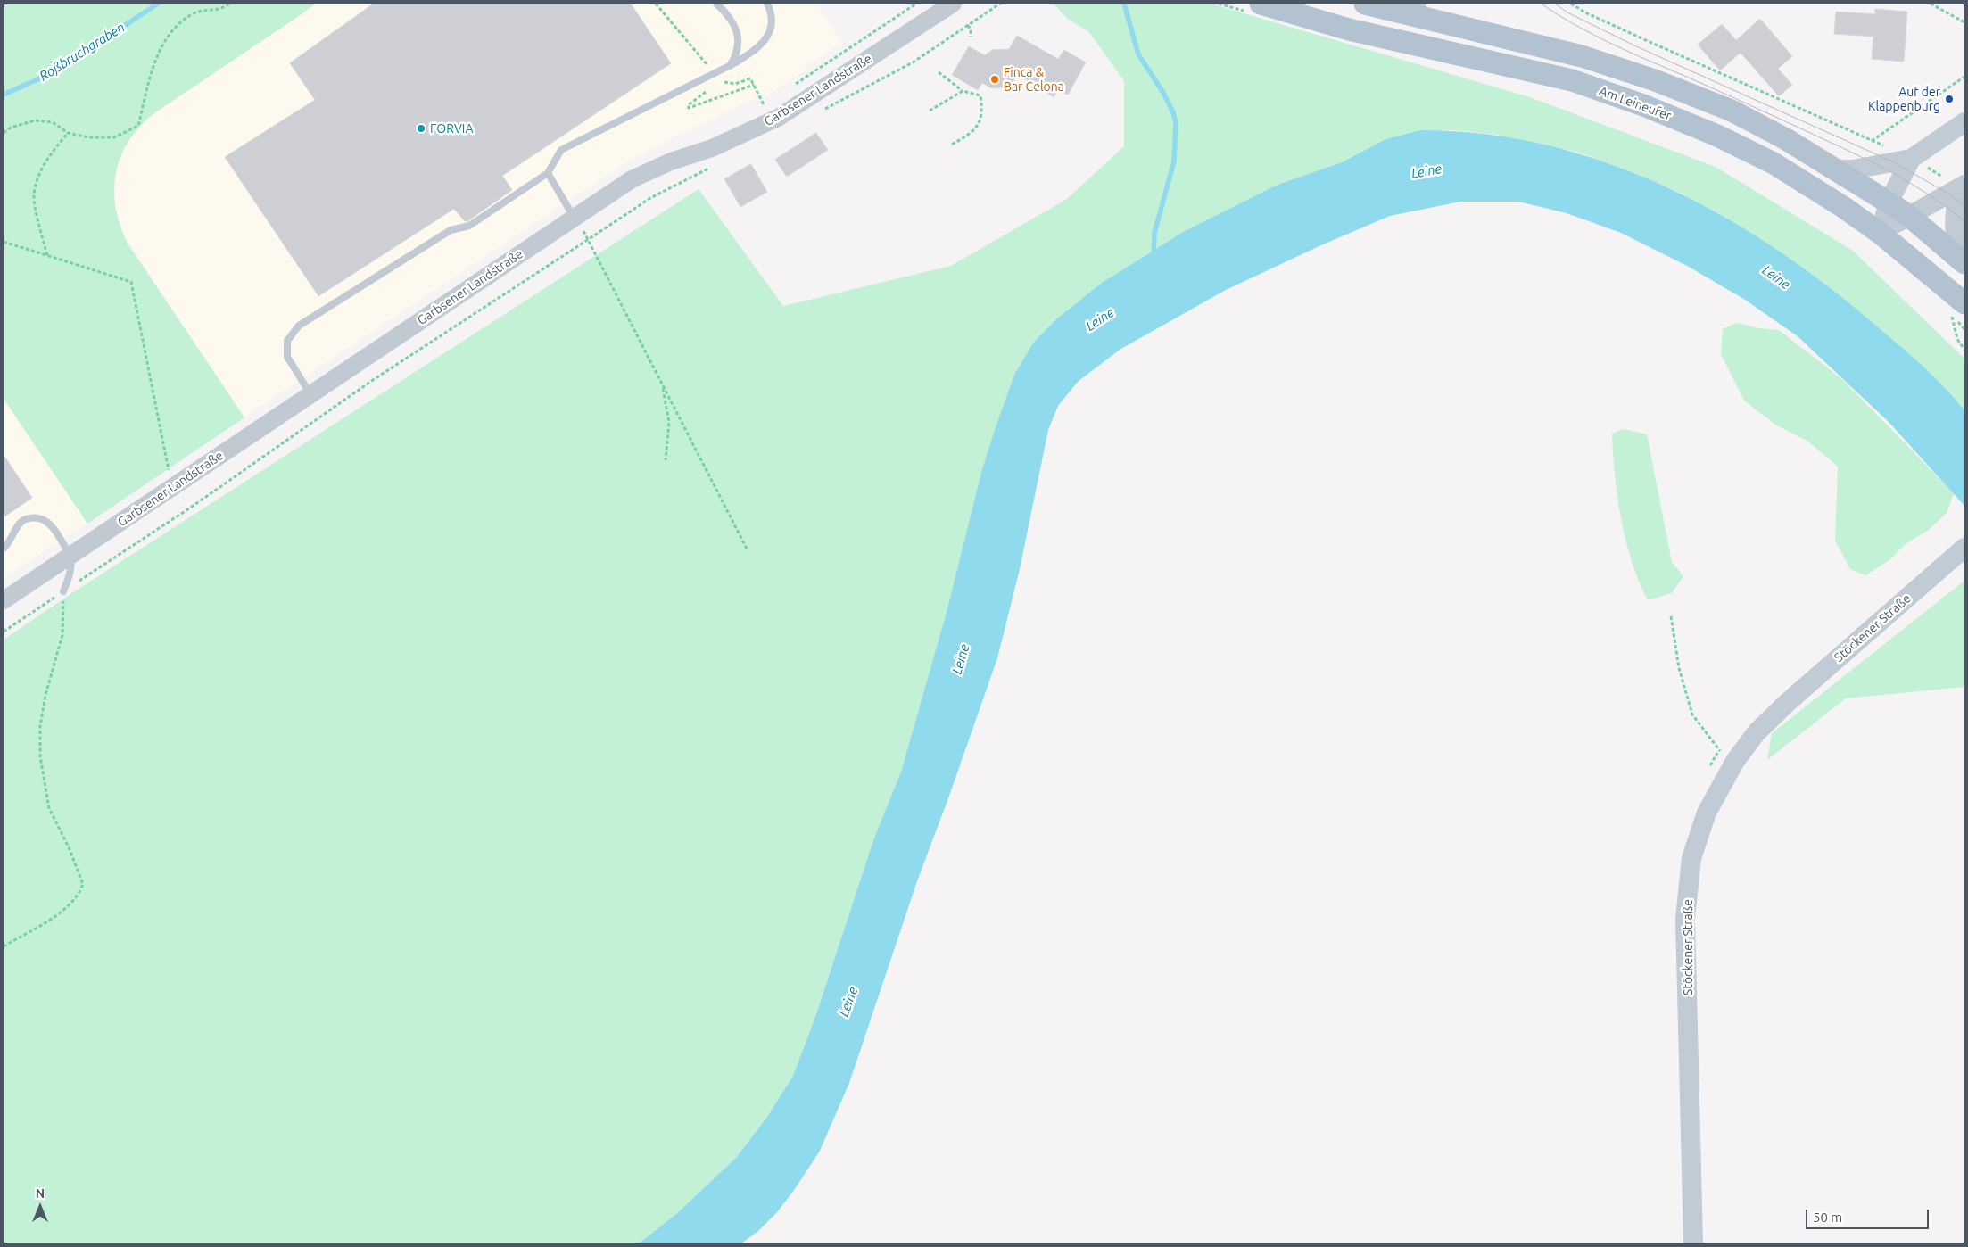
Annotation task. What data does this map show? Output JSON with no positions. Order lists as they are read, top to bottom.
{
  "streets": {
    "main road": ["Am Leineufer", "Stöckener Straße"],
    "street": ["Garbsener Landstraße"]
  },
  "water": ["Roßbruchgraben", "Leine"],
  "places": ["Finca & Bar Celona", "Auf der Klappenburg", "FORVIA"],
  "scale_bar": "50 m",
  "north": "top"
}
